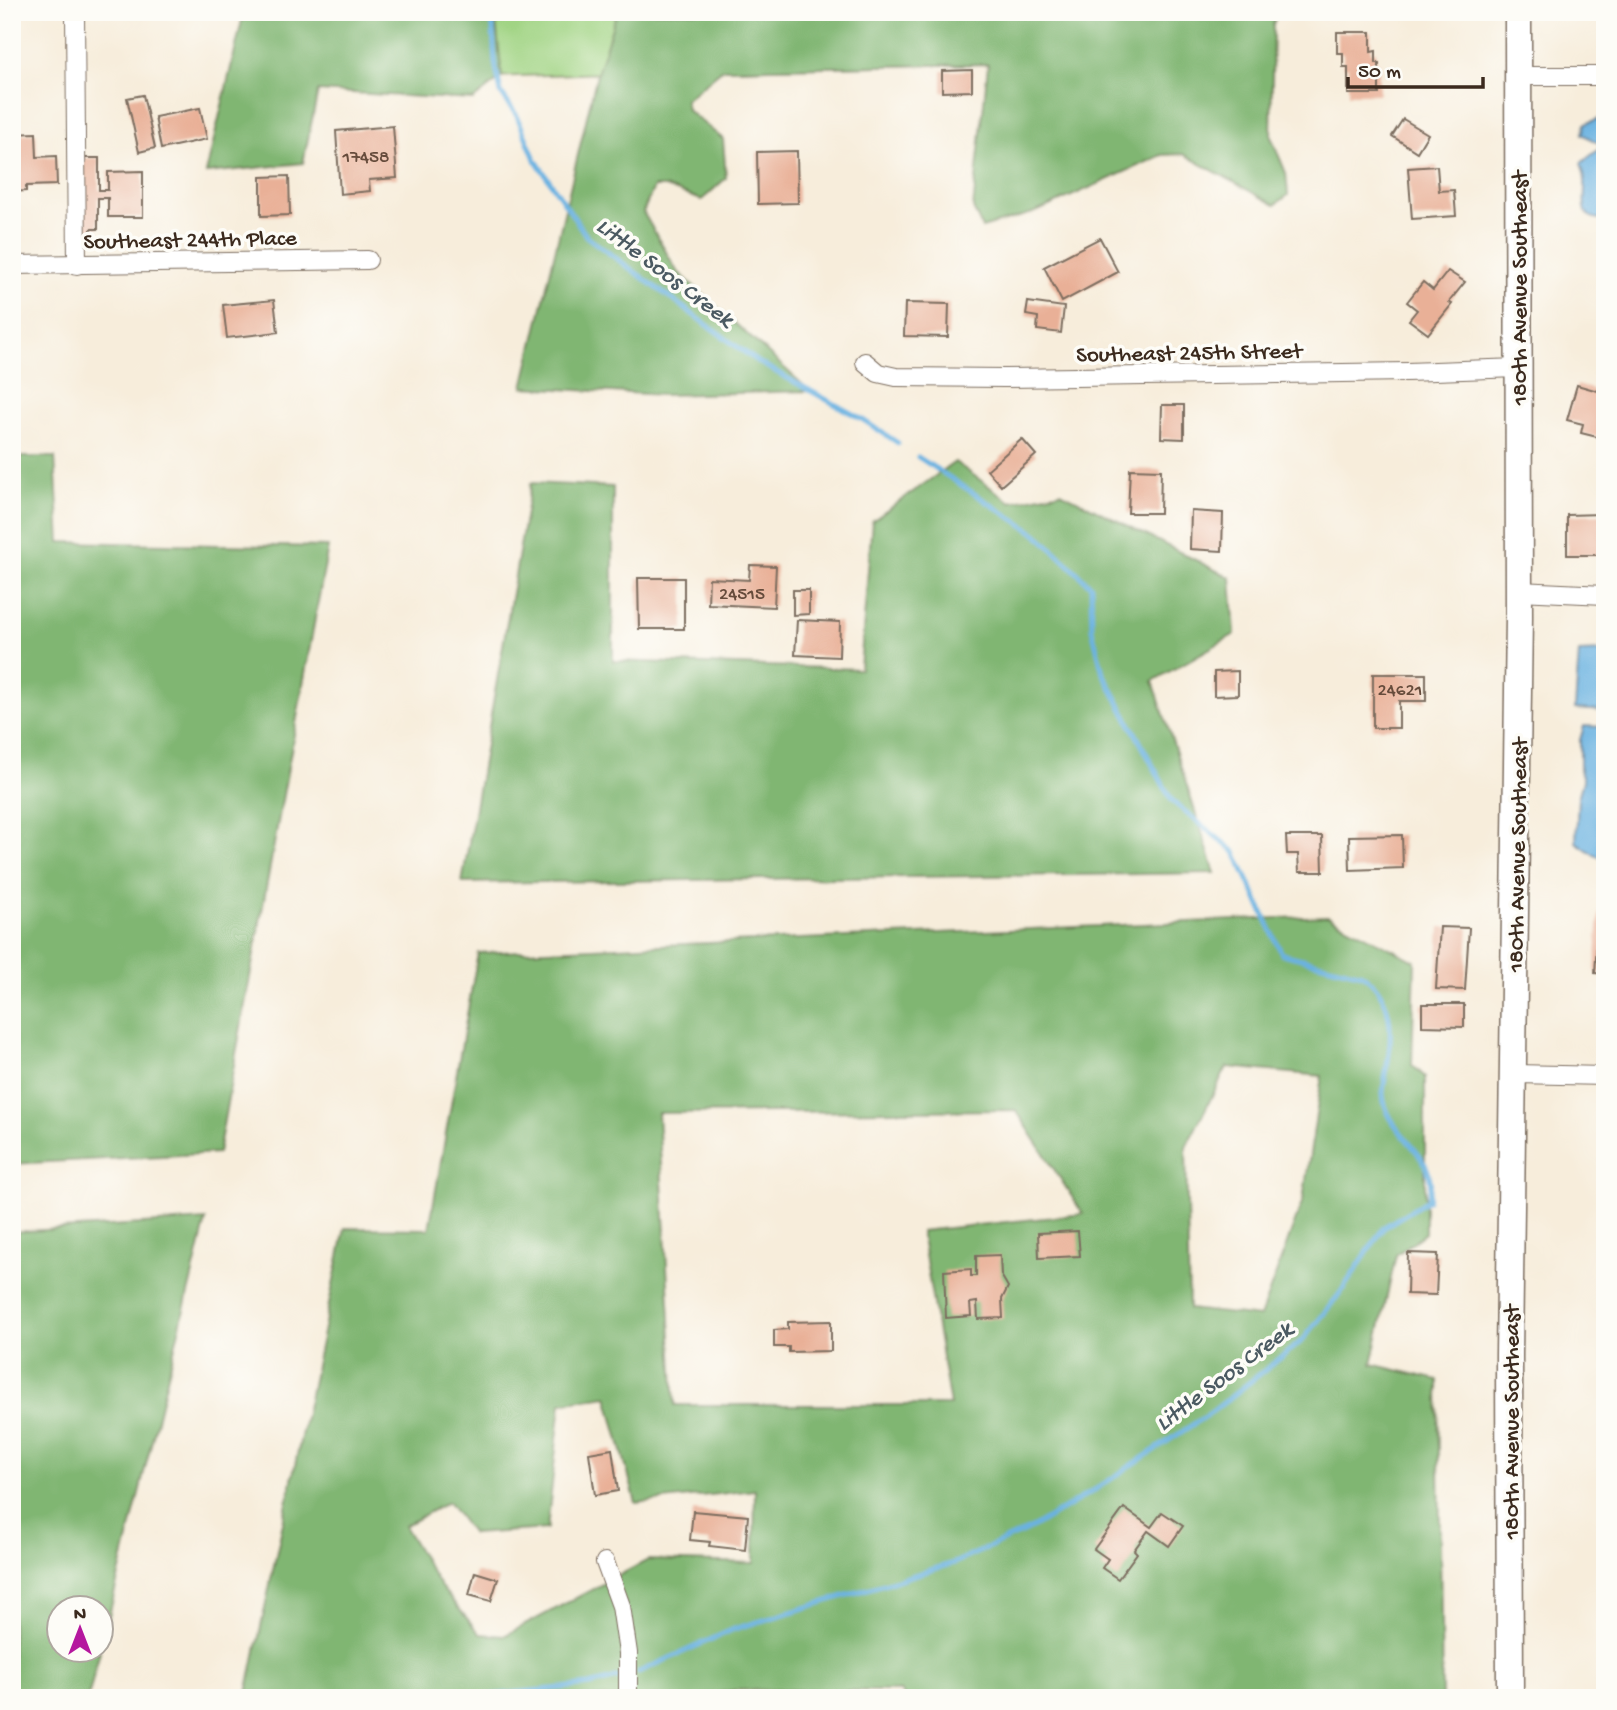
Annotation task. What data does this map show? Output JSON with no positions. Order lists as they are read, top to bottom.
{
  "streets": {
    "street": ["Southeast 244th Place", "180th Avenue Southeast", "Southeast 245th Street"]
  },
  "crossings": [
    ["180th Avenue Southeast", "Southeast 245th Street"]
  ],
  "water": ["Little Soos Creek"],
  "house_numbers": ["17458", "24515", "24621"],
  "scale_bar": "50 m",
  "north": "top"
}
